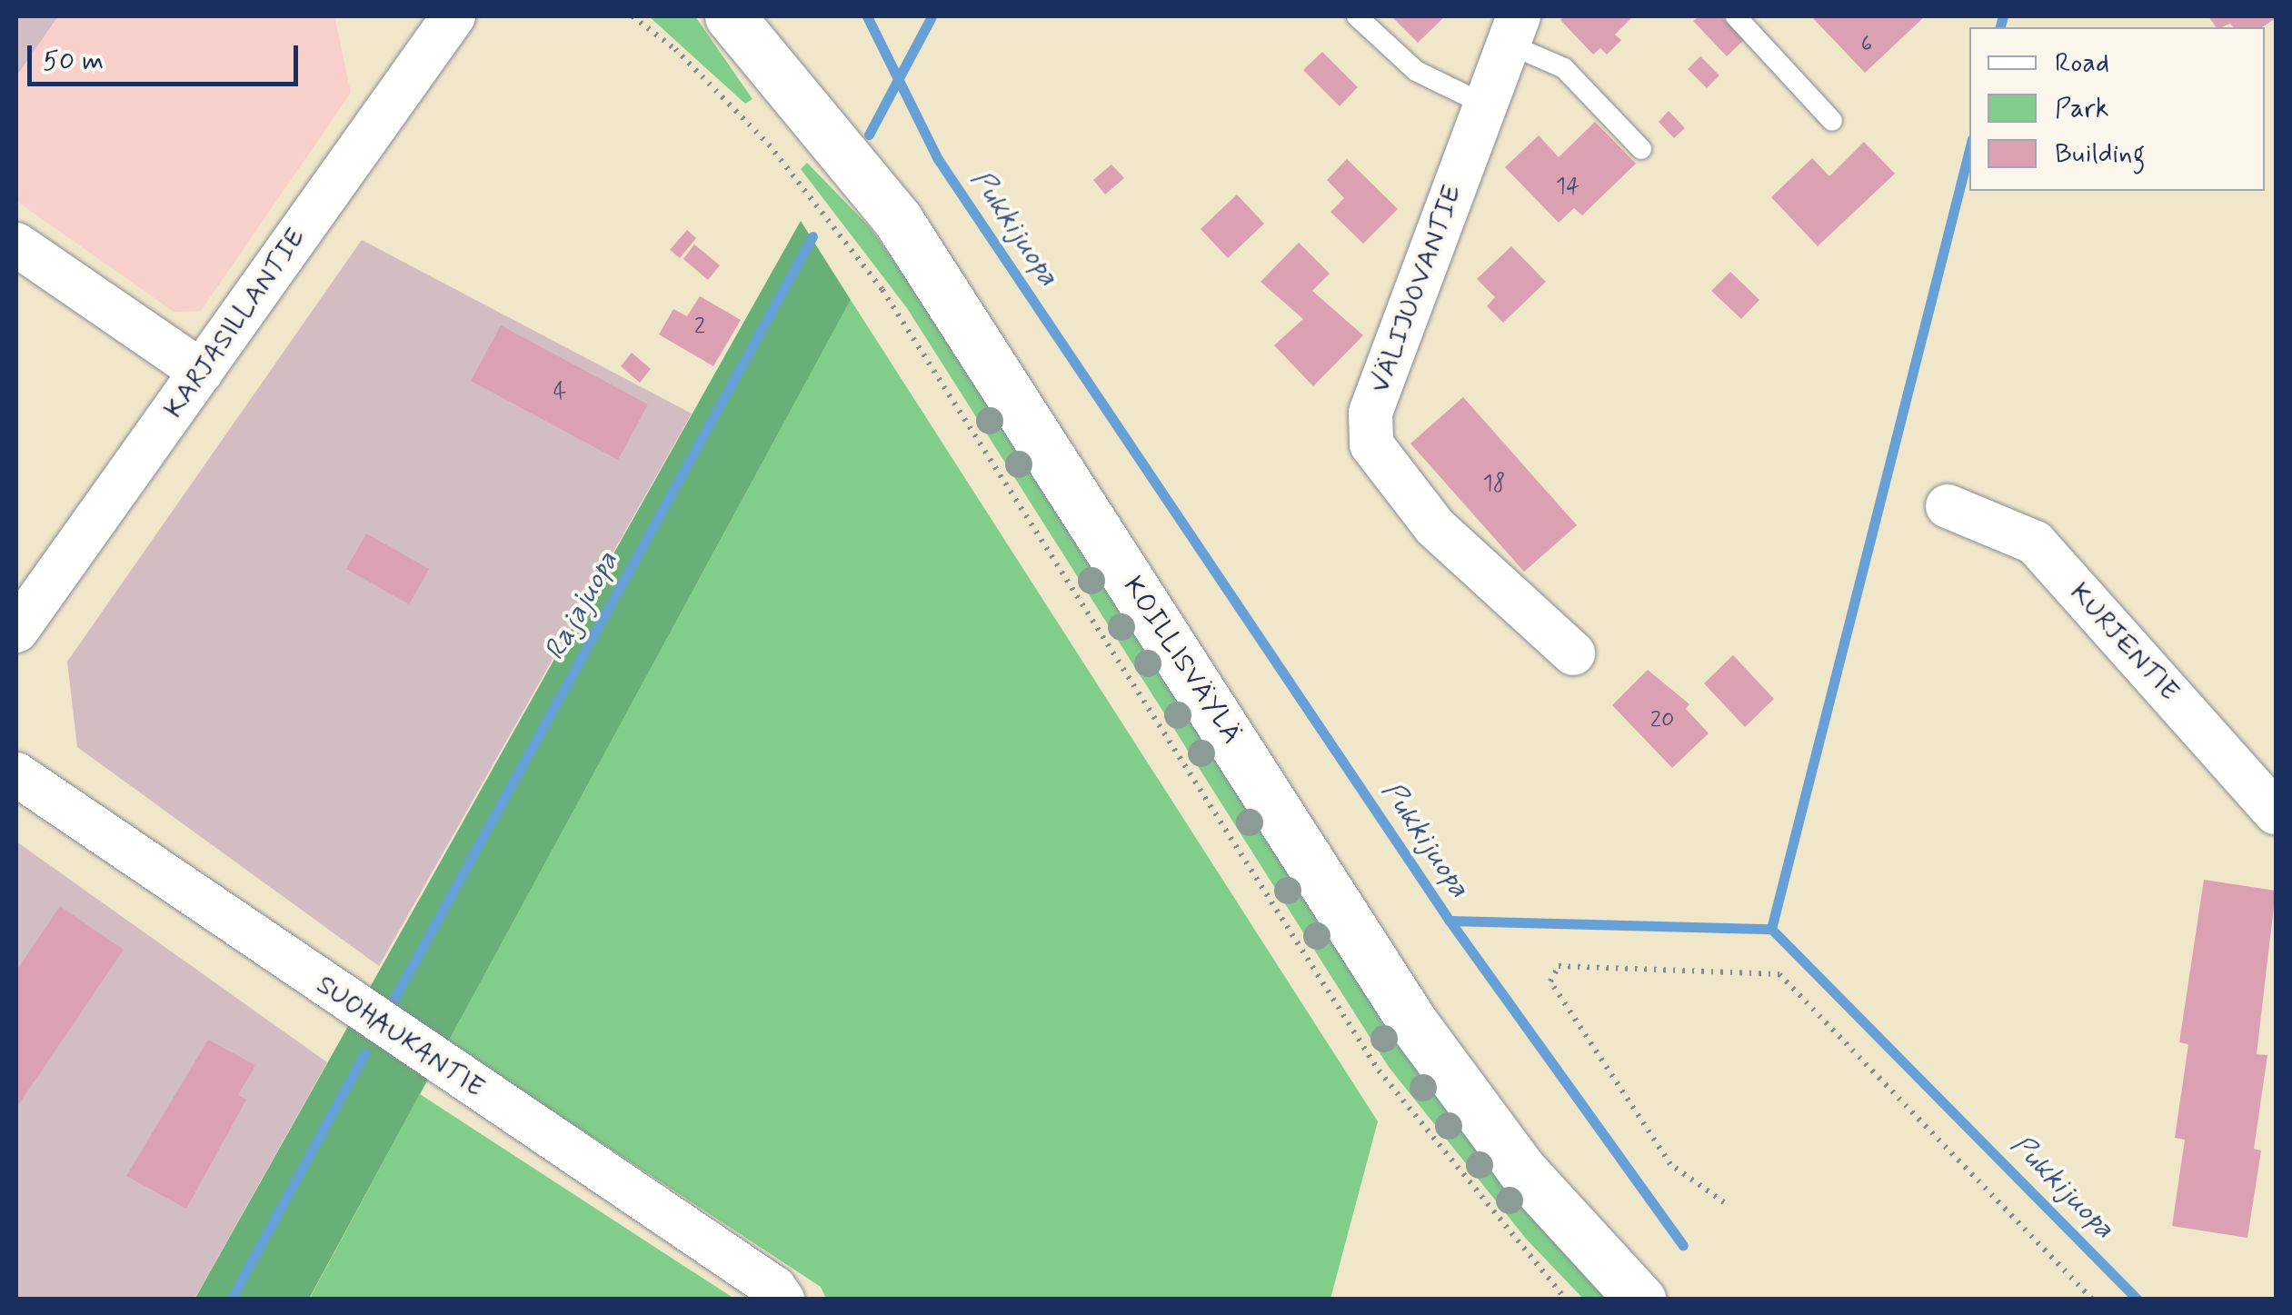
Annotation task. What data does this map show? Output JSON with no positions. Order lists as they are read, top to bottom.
{
  "streets": {
    "main road": ["KOILLISVÄYLÄ"],
    "street": [
      "VÄLIJUOVANTIE",
      "KARJASILLANTIE",
      "KURJENTIE",
      "SUOHAUKANTIE"
    ]
  },
  "water": ["Pukkijuopa", "Rajajuopa"],
  "house_numbers": [
    "6",
    "14",
    "2",
    "4",
    "18",
    "20"
  ],
  "legend": ["Road", "Park", "Building"],
  "scale_bar": "50 m"
}
